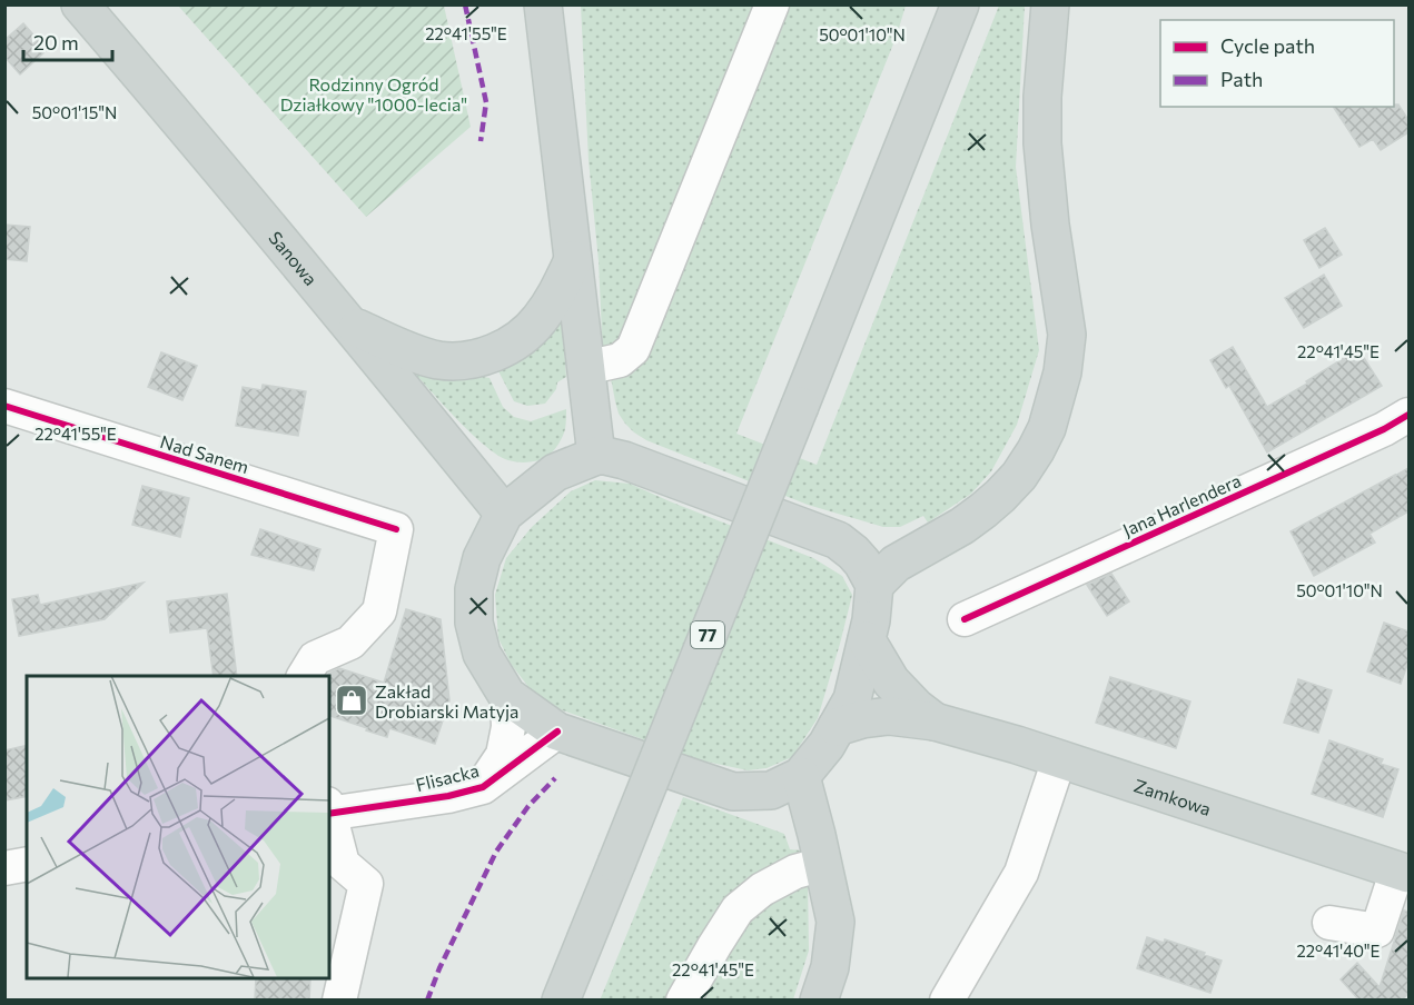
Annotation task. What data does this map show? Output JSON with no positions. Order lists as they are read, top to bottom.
{
  "streets": {
    "main road": ["Sanowa", "77", "Zamkowa"],
    "street": ["Nad Sanem", "Jana Harlendera", "Flisacka"]
  },
  "parks": ["Rodzinny Ogród Działkowy \"1000-lecia\""],
  "places": {
    "shop": ["Zakład Drobiarski Matyja"]
  },
  "legend": ["Cycle path", "Path"],
  "scale_bar": "20 m",
  "coordinates": [
    "22°41'55\"E",
    "50°01'10\"N",
    "50°01'15\"N",
    "22°41'45\"E",
    "22°41'40\"E"
  ]
}
